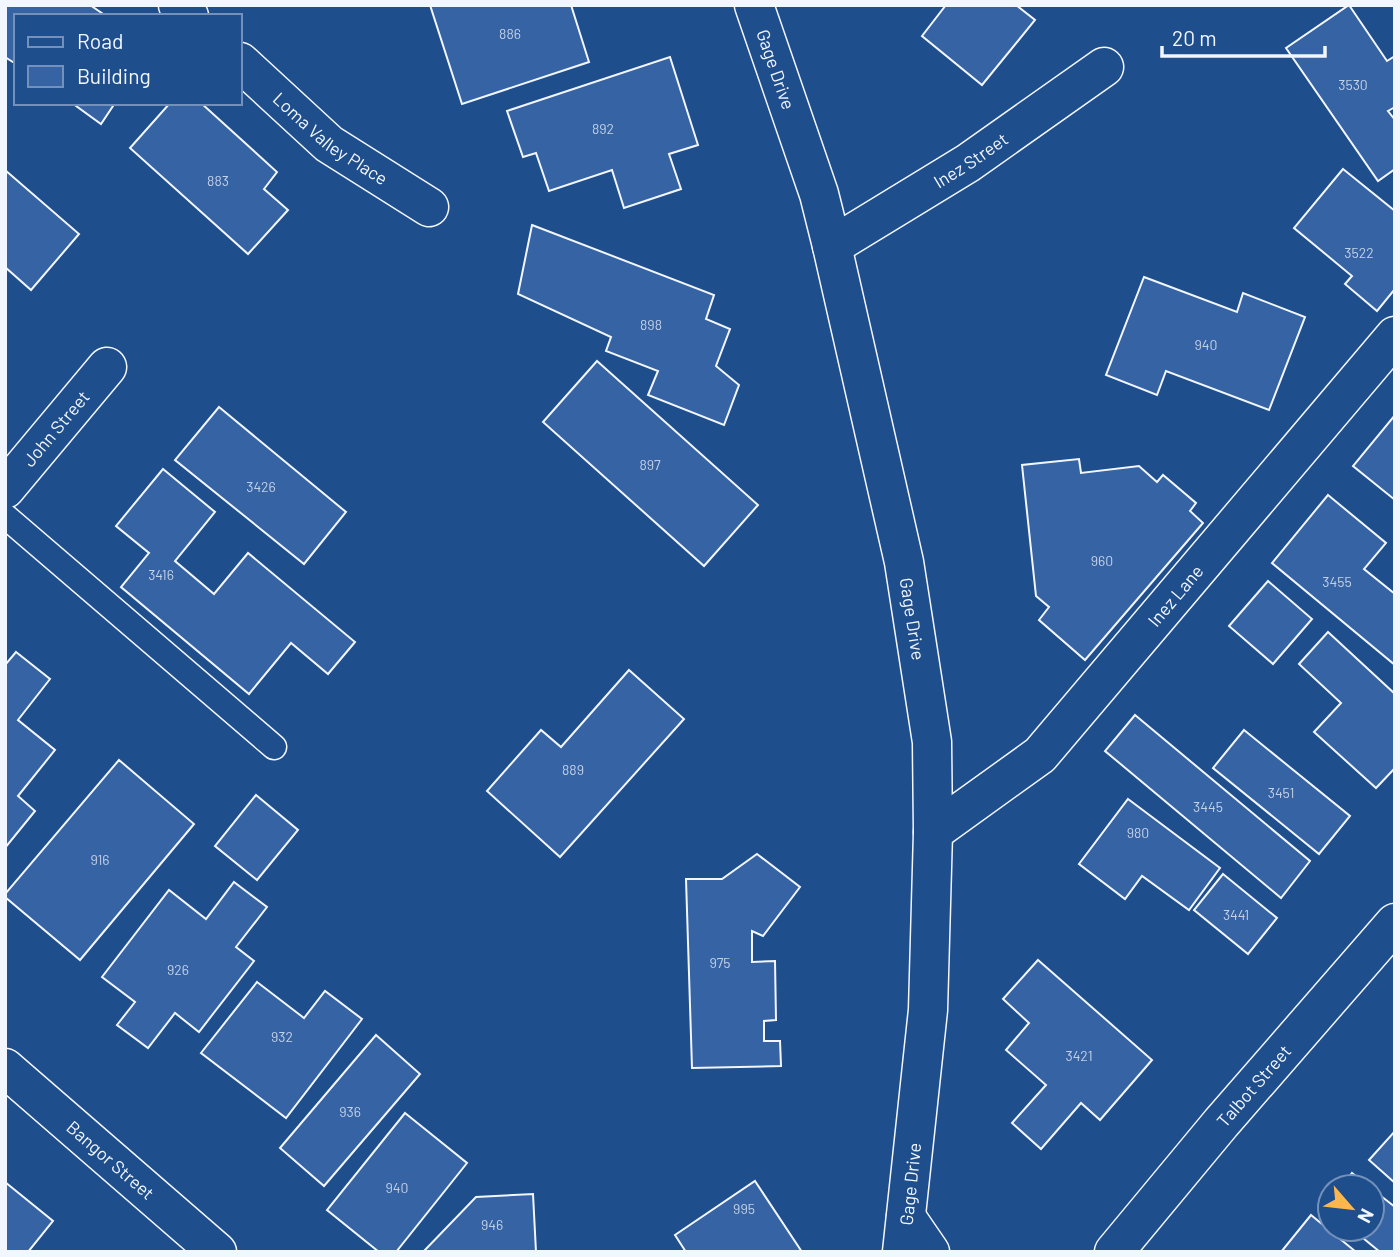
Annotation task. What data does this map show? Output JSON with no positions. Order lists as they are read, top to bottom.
{
  "streets": {
    "street": [
      "Gage Drive",
      "Loma Valley Place",
      "Inez Street",
      "John Street",
      "Inez Lane",
      "Talbot Street",
      "Bangor Street"
    ]
  },
  "crossings": [
    ["Gage Drive", "Inez Street"],
    ["Gage Drive", "Inez Lane"]
  ],
  "house_numbers": [
    "886",
    "3530",
    "892",
    "883",
    "3522",
    "898",
    "940",
    "897",
    "3426",
    "960",
    "3416",
    "3455",
    "889",
    "3451",
    "3445",
    "980",
    "916",
    "3441",
    "975",
    "926",
    "932",
    "3421",
    "936",
    "940",
    "995",
    "946"
  ],
  "legend": ["Road", "Building"],
  "scale_bar": "20 m",
  "north": "bottom right"
}
